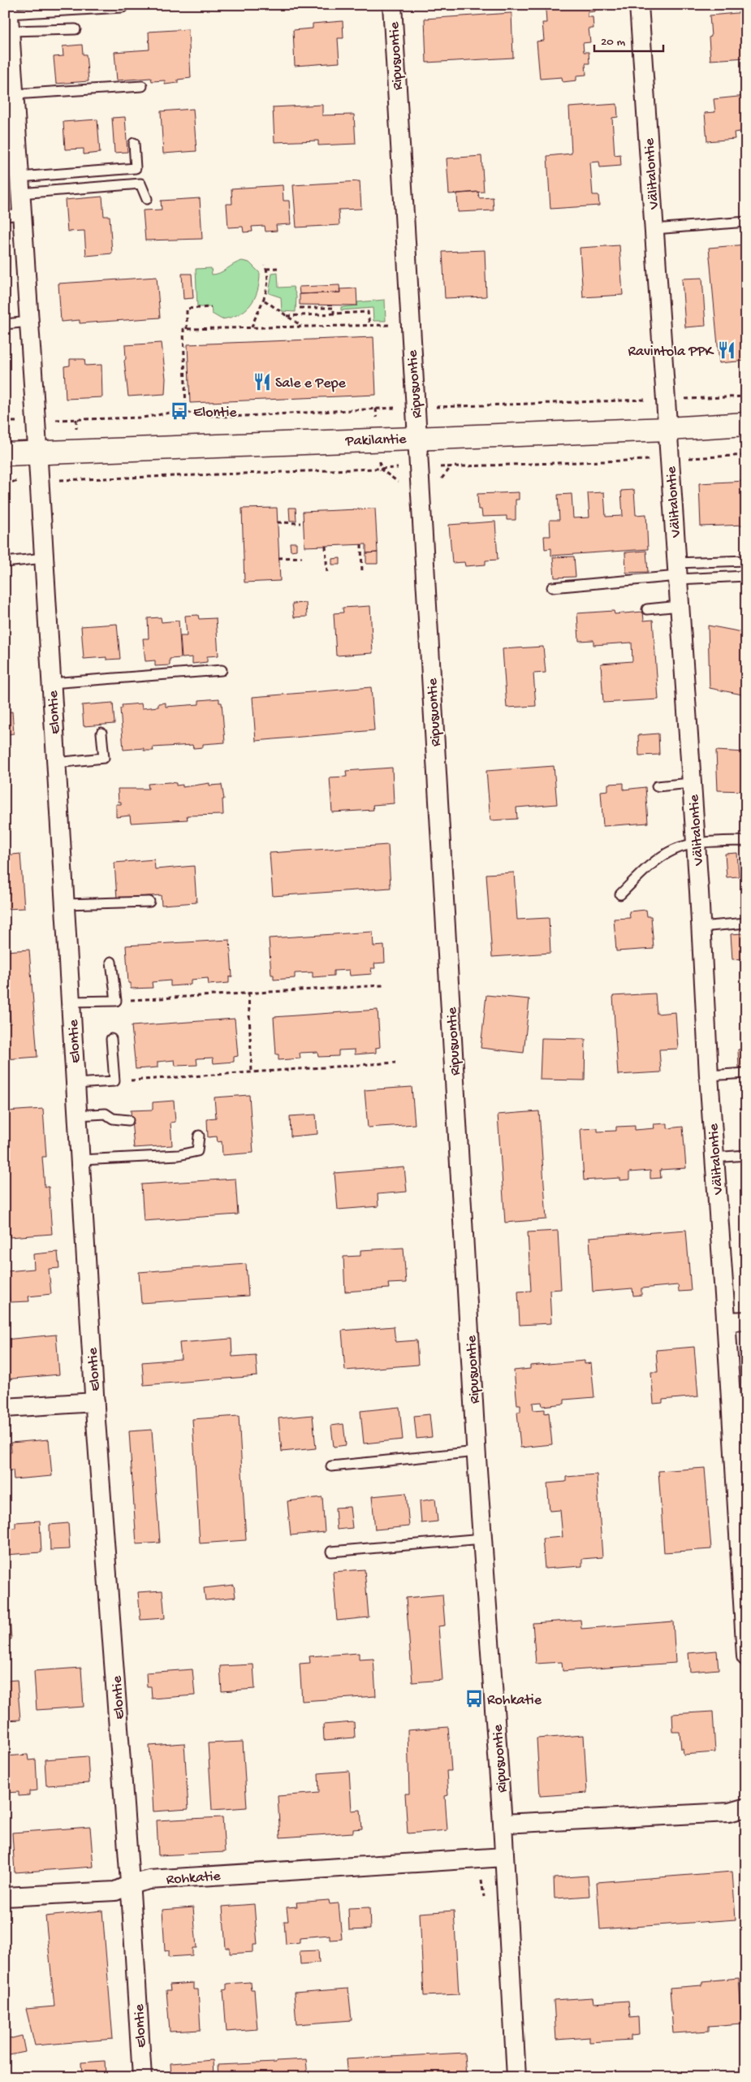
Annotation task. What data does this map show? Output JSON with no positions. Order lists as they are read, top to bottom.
{
  "streets": {
    "main road": ["Pakilantie"],
    "street": [
      "Ripusuontie",
      "Välitalontie",
      "Elontie",
      "Rohkatie"
    ]
  },
  "crossings": [
    ["Ripusuontie", "Pakilantie"],
    ["Ripusuontie", "Rohkatie"],
    ["Välitalontie", "Pakilantie"],
    ["Pakilantie", "Elontie"],
    ["Elontie", "Rohkatie"]
  ],
  "places": {
    "restaurant": ["Ravintola PPK", "Sale e Pepe"],
    "bus stop": ["Elontie", "Rohkatie"]
  },
  "scale_bar": "20 m"
}
